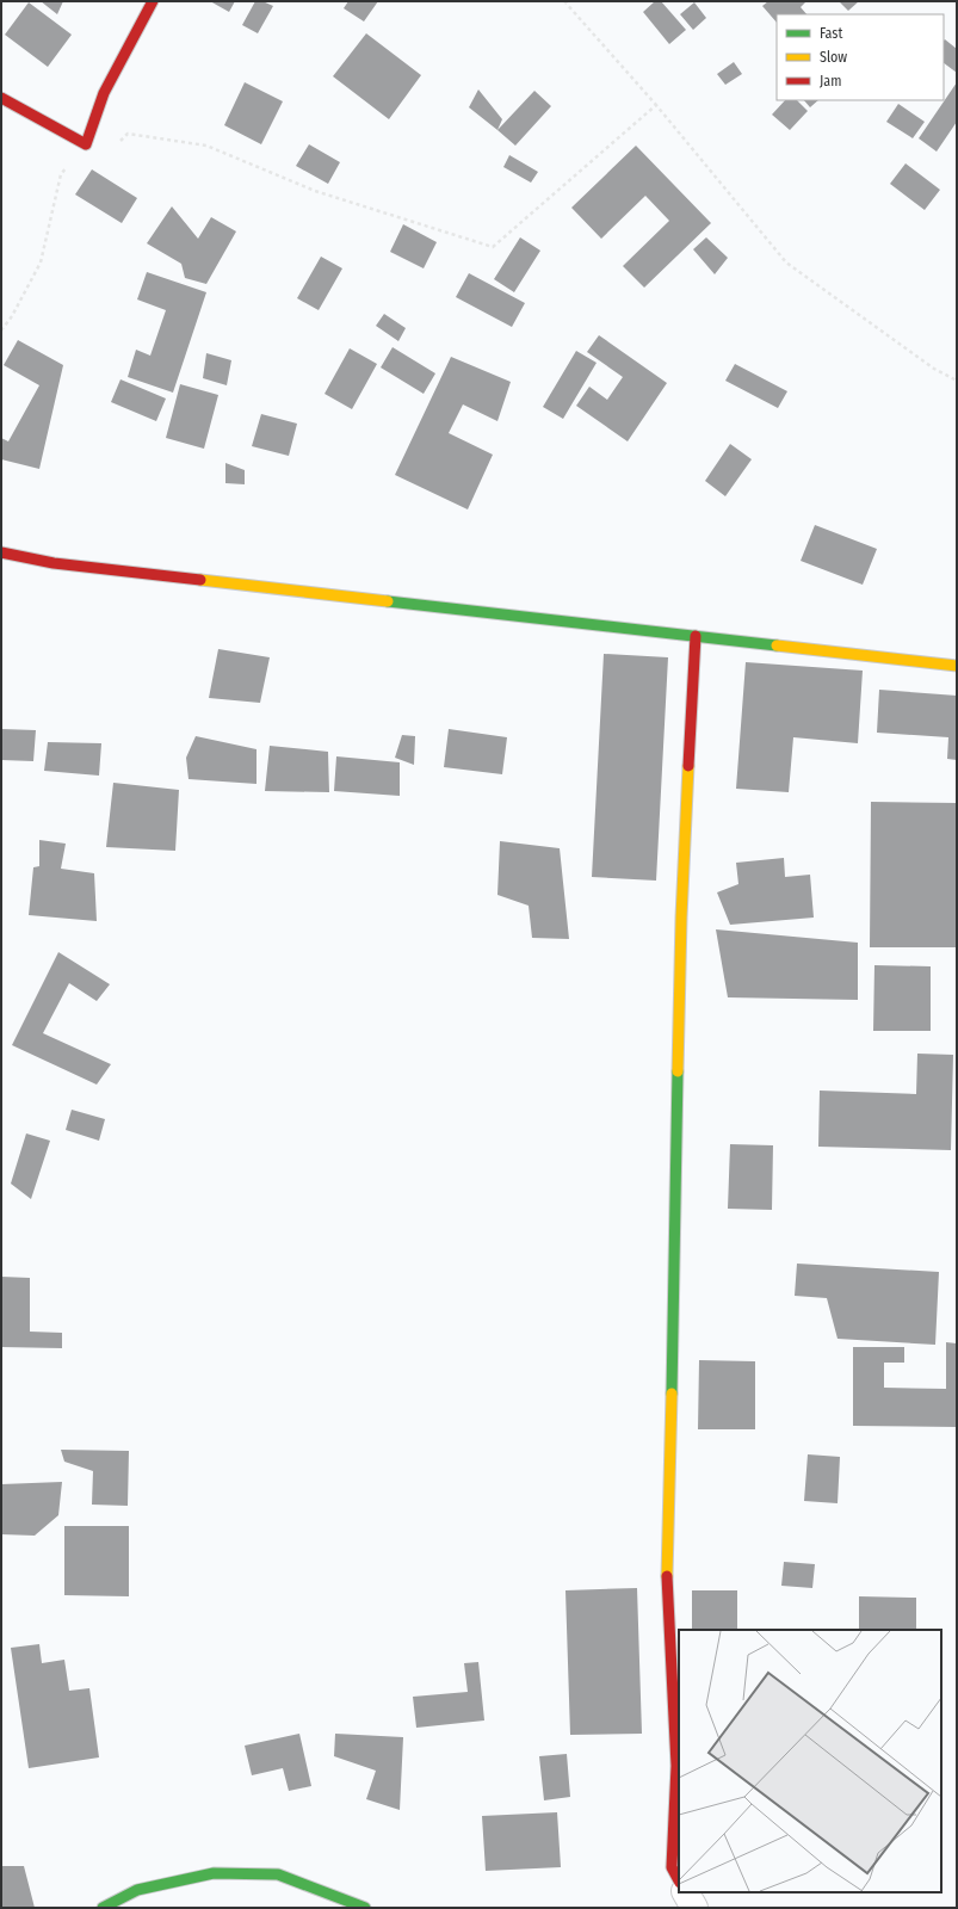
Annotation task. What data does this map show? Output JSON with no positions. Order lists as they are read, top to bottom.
{
  "legend": ["Fast", "Slow", "Jam"]
}
